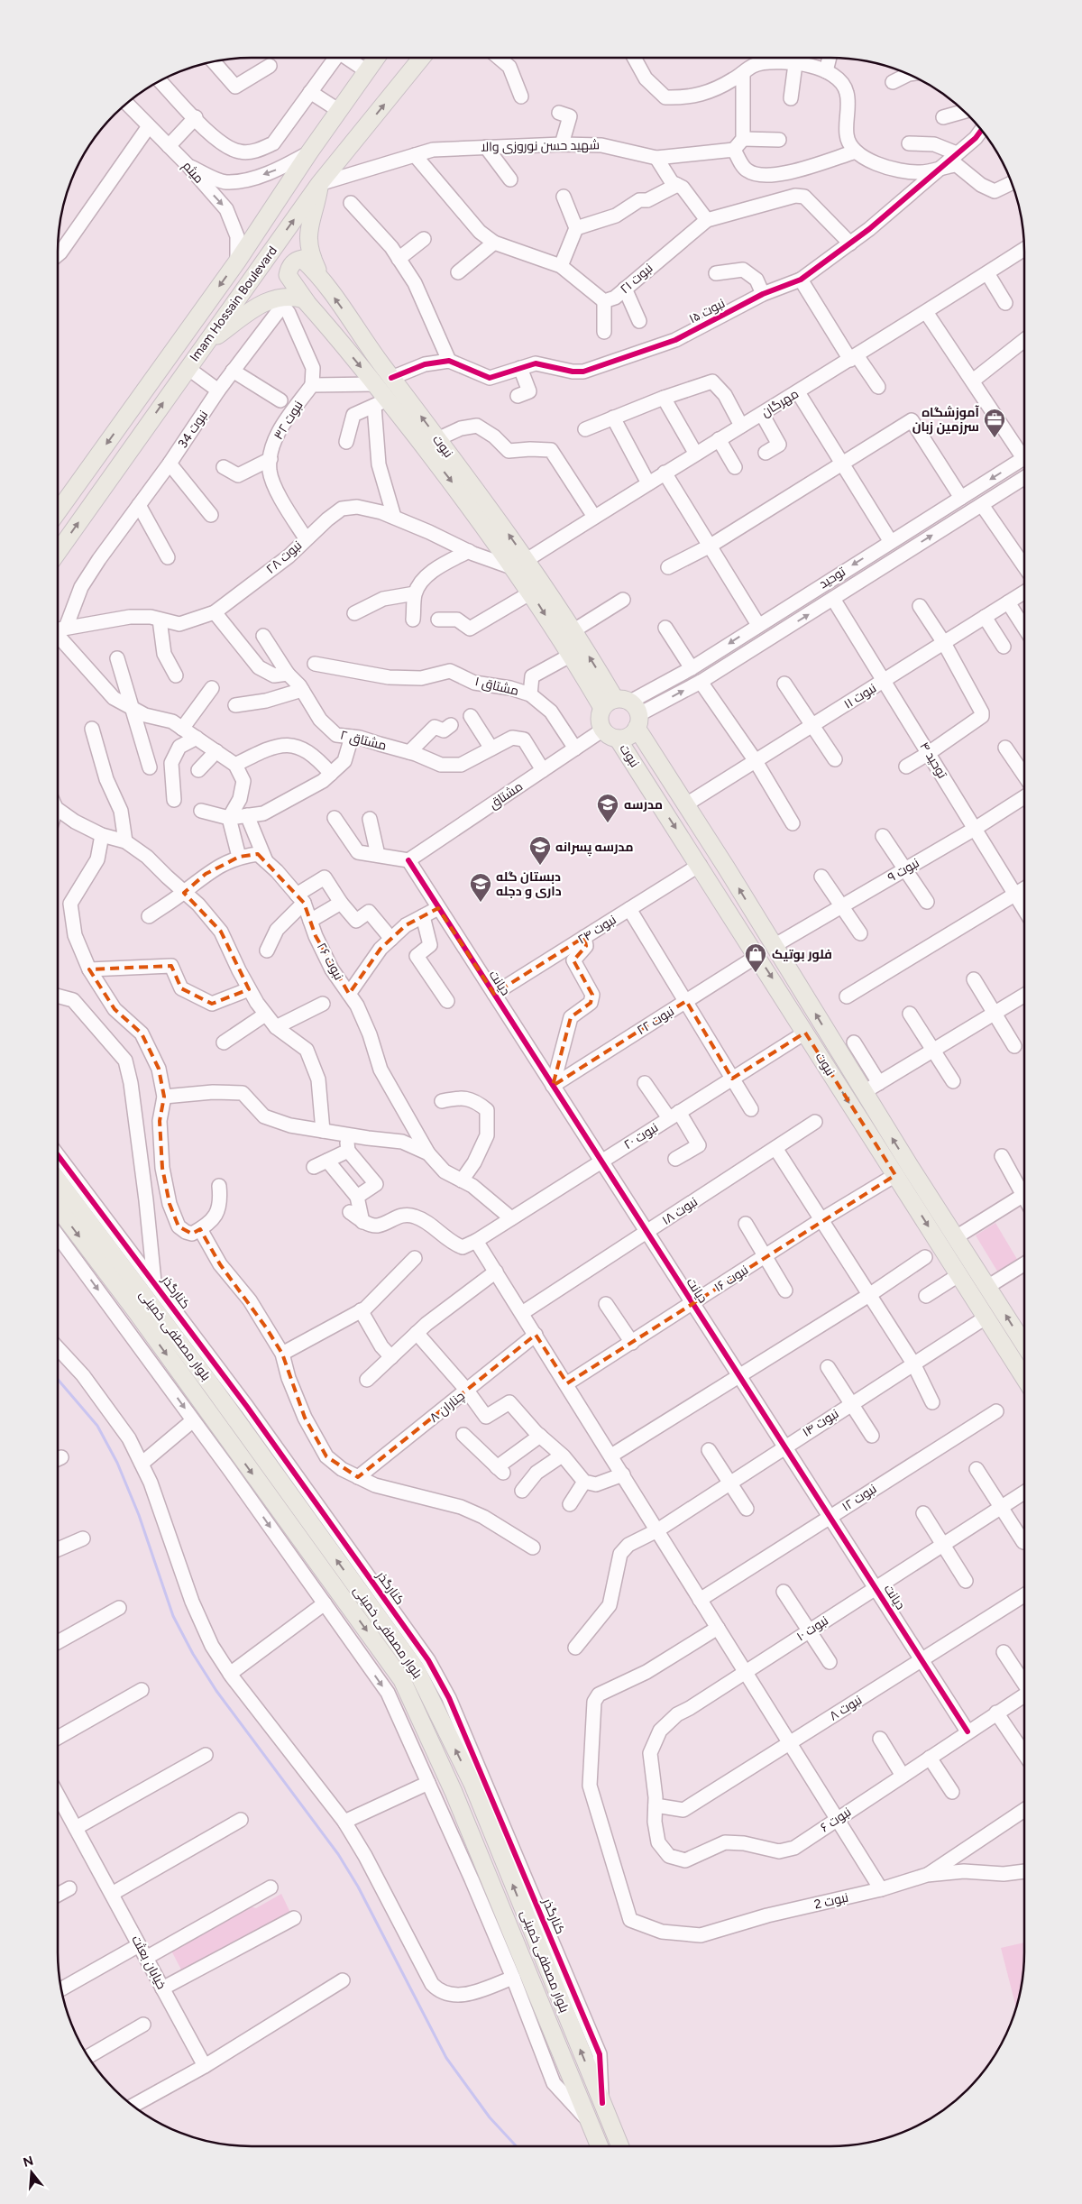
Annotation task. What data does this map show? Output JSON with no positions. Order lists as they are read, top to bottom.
{
  "streets": {
    "main road": ["Imam Hossain Boulevard", "نبوت", "بلوار مصطفی خمینی"],
    "street": [
      "شهید حسن نوروزی والا",
      "میثم",
      "نبوت ۲۱",
      "نبوت ۱۵",
      "مهرگان",
      "نبوت ۳۲",
      "نبوت 34",
      "نبوت ۲۸",
      "توحید",
      "مشتاق ۱",
      "نبوت ۱۱",
      "مشتاق ۲",
      "توحید ۴",
      "مشتاق",
      "نبوت ۹",
      "نبوت ۲۴",
      "نبوت ۲۶",
      "دیانت",
      "نبوت ۲۲",
      "نبوت ۲۰",
      "نبوت ۱۸",
      "نبوت ۱۶",
      "کنارگذر",
      "چناران ۸",
      "نبوت ۱۴",
      "نبوت ۱۲",
      "نبوت ۱۰",
      "نبوت ۸",
      "نبوت ۶",
      "نبوت 2",
      "خیابان بعثت"
    ]
  },
  "crossings": [
    ["شهید حسن نوروزی والا", "Imam Hossain Boulevard"],
    ["میثم", "Imam Hossain Boulevard"],
    ["نبوت ۲۱", "نبوت ۱۵"],
    ["مهرگان", "نبوت"],
    ["مهرگان", "نبوت ۲۸"],
    ["نبوت ۳۲", "نبوت 34"],
    ["نبوت ۳۲", "نبوت ۲۸"],
    ["نبوت", "نبوت ۲۸"],
    ["نبوت", "توحید"],
    ["نبوت", "نبوت ۱۱"],
    ["نبوت", "نبوت ۹"],
    ["نبوت", "نبوت ۲۴"],
    ["نبوت", "نبوت ۲۲"],
    ["نبوت", "نبوت ۲۰"],
    ["نبوت", "نبوت ۱۶"],
    ["نبوت", "نبوت ۱۴"],
    ["توحید", "توحید ۴"],
    ["مشتاق ۱", "مشتاق"],
    ["نبوت ۱۱", "توحید ۴"],
    ["مشتاق ۲", "مشتاق"],
    ["توحید ۴", "نبوت ۹"],
    ["مشتاق", "دیانت"],
    ["نبوت ۲۴", "دیانت"],
    ["دیانت", "نبوت ۲۲"],
    ["دیانت", "نبوت ۲۰"],
    ["دیانت", "نبوت ۱۸"],
    ["دیانت", "نبوت ۱۶"],
    ["دیانت", "نبوت ۱۴"],
    ["دیانت", "نبوت ۱۲"],
    ["دیانت", "نبوت ۱۰"],
    ["دیانت", "نبوت ۸"],
    ["دیانت", "نبوت ۶"],
    ["کنارگذر", "بلوار مصطفی خمینی"],
    ["نبوت ۱۰", "نبوت ۸"],
    ["نبوت ۱۰", "نبوت ۶"],
    ["نبوت ۸", "نبوت ۶"]
  ],
  "one_way": ["میثم"],
  "places": {
    "office": ["آموزشگاه سرزمین زبان"],
    "school or university": ["مدرسه", "مدرسه پسرانه", "دبستان گله داری و دجله"],
    "shop": ["فلور بوتیک"]
  },
  "north": "top"
}
